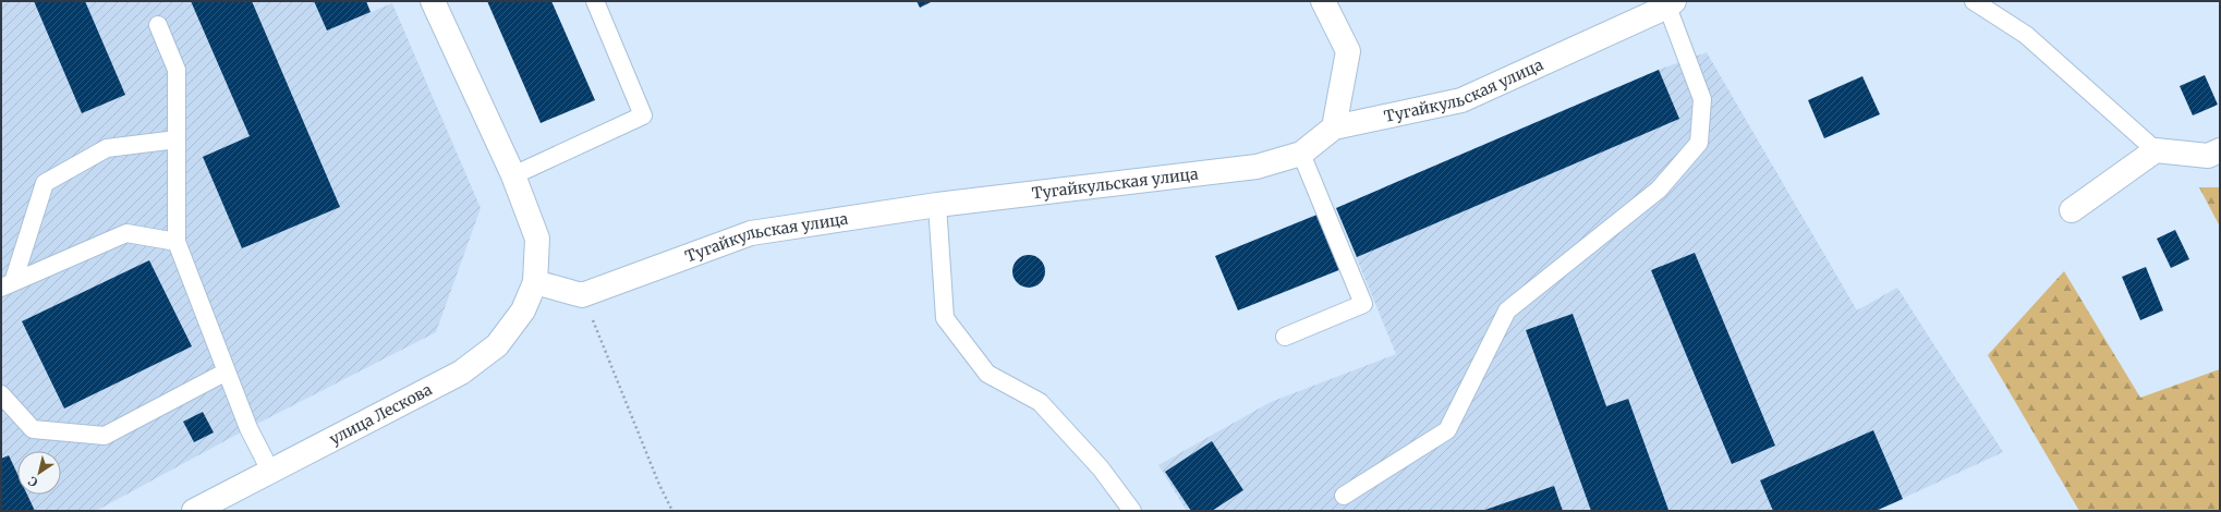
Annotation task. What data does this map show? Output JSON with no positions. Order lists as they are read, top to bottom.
{
  "streets": {
    "street": ["Тугайкульская улица", "улица Лескова"]
  },
  "north": "bottom left"
}
